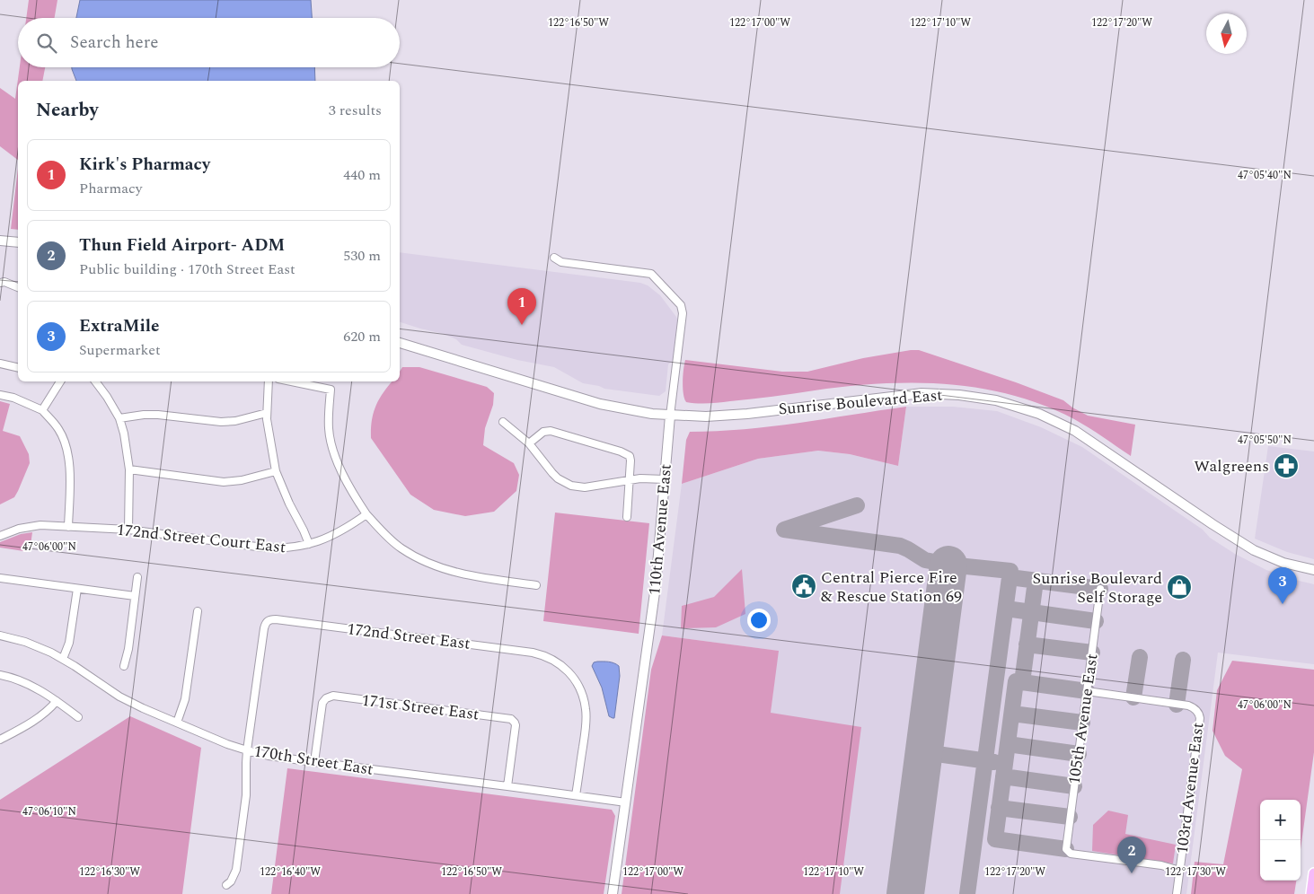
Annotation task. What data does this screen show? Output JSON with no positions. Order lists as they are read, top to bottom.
{
  "streets": {
    "main road": ["Sunrise Boulevard East", "110th Avenue East"],
    "street": [
      "172nd Street Court East",
      "172nd Street East",
      "171st Street East",
      "105th Avenue East",
      "170th Street East",
      "103rd Avenue East"
    ]
  },
  "crossings": [
    ["Sunrise Boulevard East", "110th Avenue East"],
    ["110th Avenue East", "170th Street East"],
    ["172nd Street East", "170th Street East"],
    ["171st Street East", "170th Street East"],
    ["105th Avenue East", "103rd Avenue East"]
  ],
  "places": {
    "pharmacy": ["Walgreens"],
    "public building": ["Central Pierce Fire & Rescue Station 69"],
    "shop": ["Sunrise Boulevard Self Storage"]
  },
  "north": "bottom",
  "page": {
    "search": "Search here",
    "heading": ["Nearby", "3 results"],
    "list": [
      {
        "mark": "1",
        "name": "Kirk's Pharmacy",
        "note": "Pharmacy",
        "value": "440 m"
      },
      {
        "mark": "2",
        "name": "Thun Field Airport- ADM",
        "note": "Public building · 170th Street East",
        "value": "530 m"
      },
      {
        "mark": "3",
        "name": "ExtraMile",
        "note": "Supermarket",
        "value": "620 m"
      }
    ],
    "pins": ["1", "3", "2"],
    "map_buttons": ["+", "−"]
  },
  "coordinates": [
    "122°16'50\"W",
    "122°17'00\"W",
    "122°17'10\"W",
    "122°17'20\"W",
    "47°05'40\"N",
    "47°05'50\"N",
    "47°06'00\"N",
    "47°06'10\"N",
    "122°16'30\"W",
    "122°16'40\"W",
    "122°17'30\"W"
  ]
}
